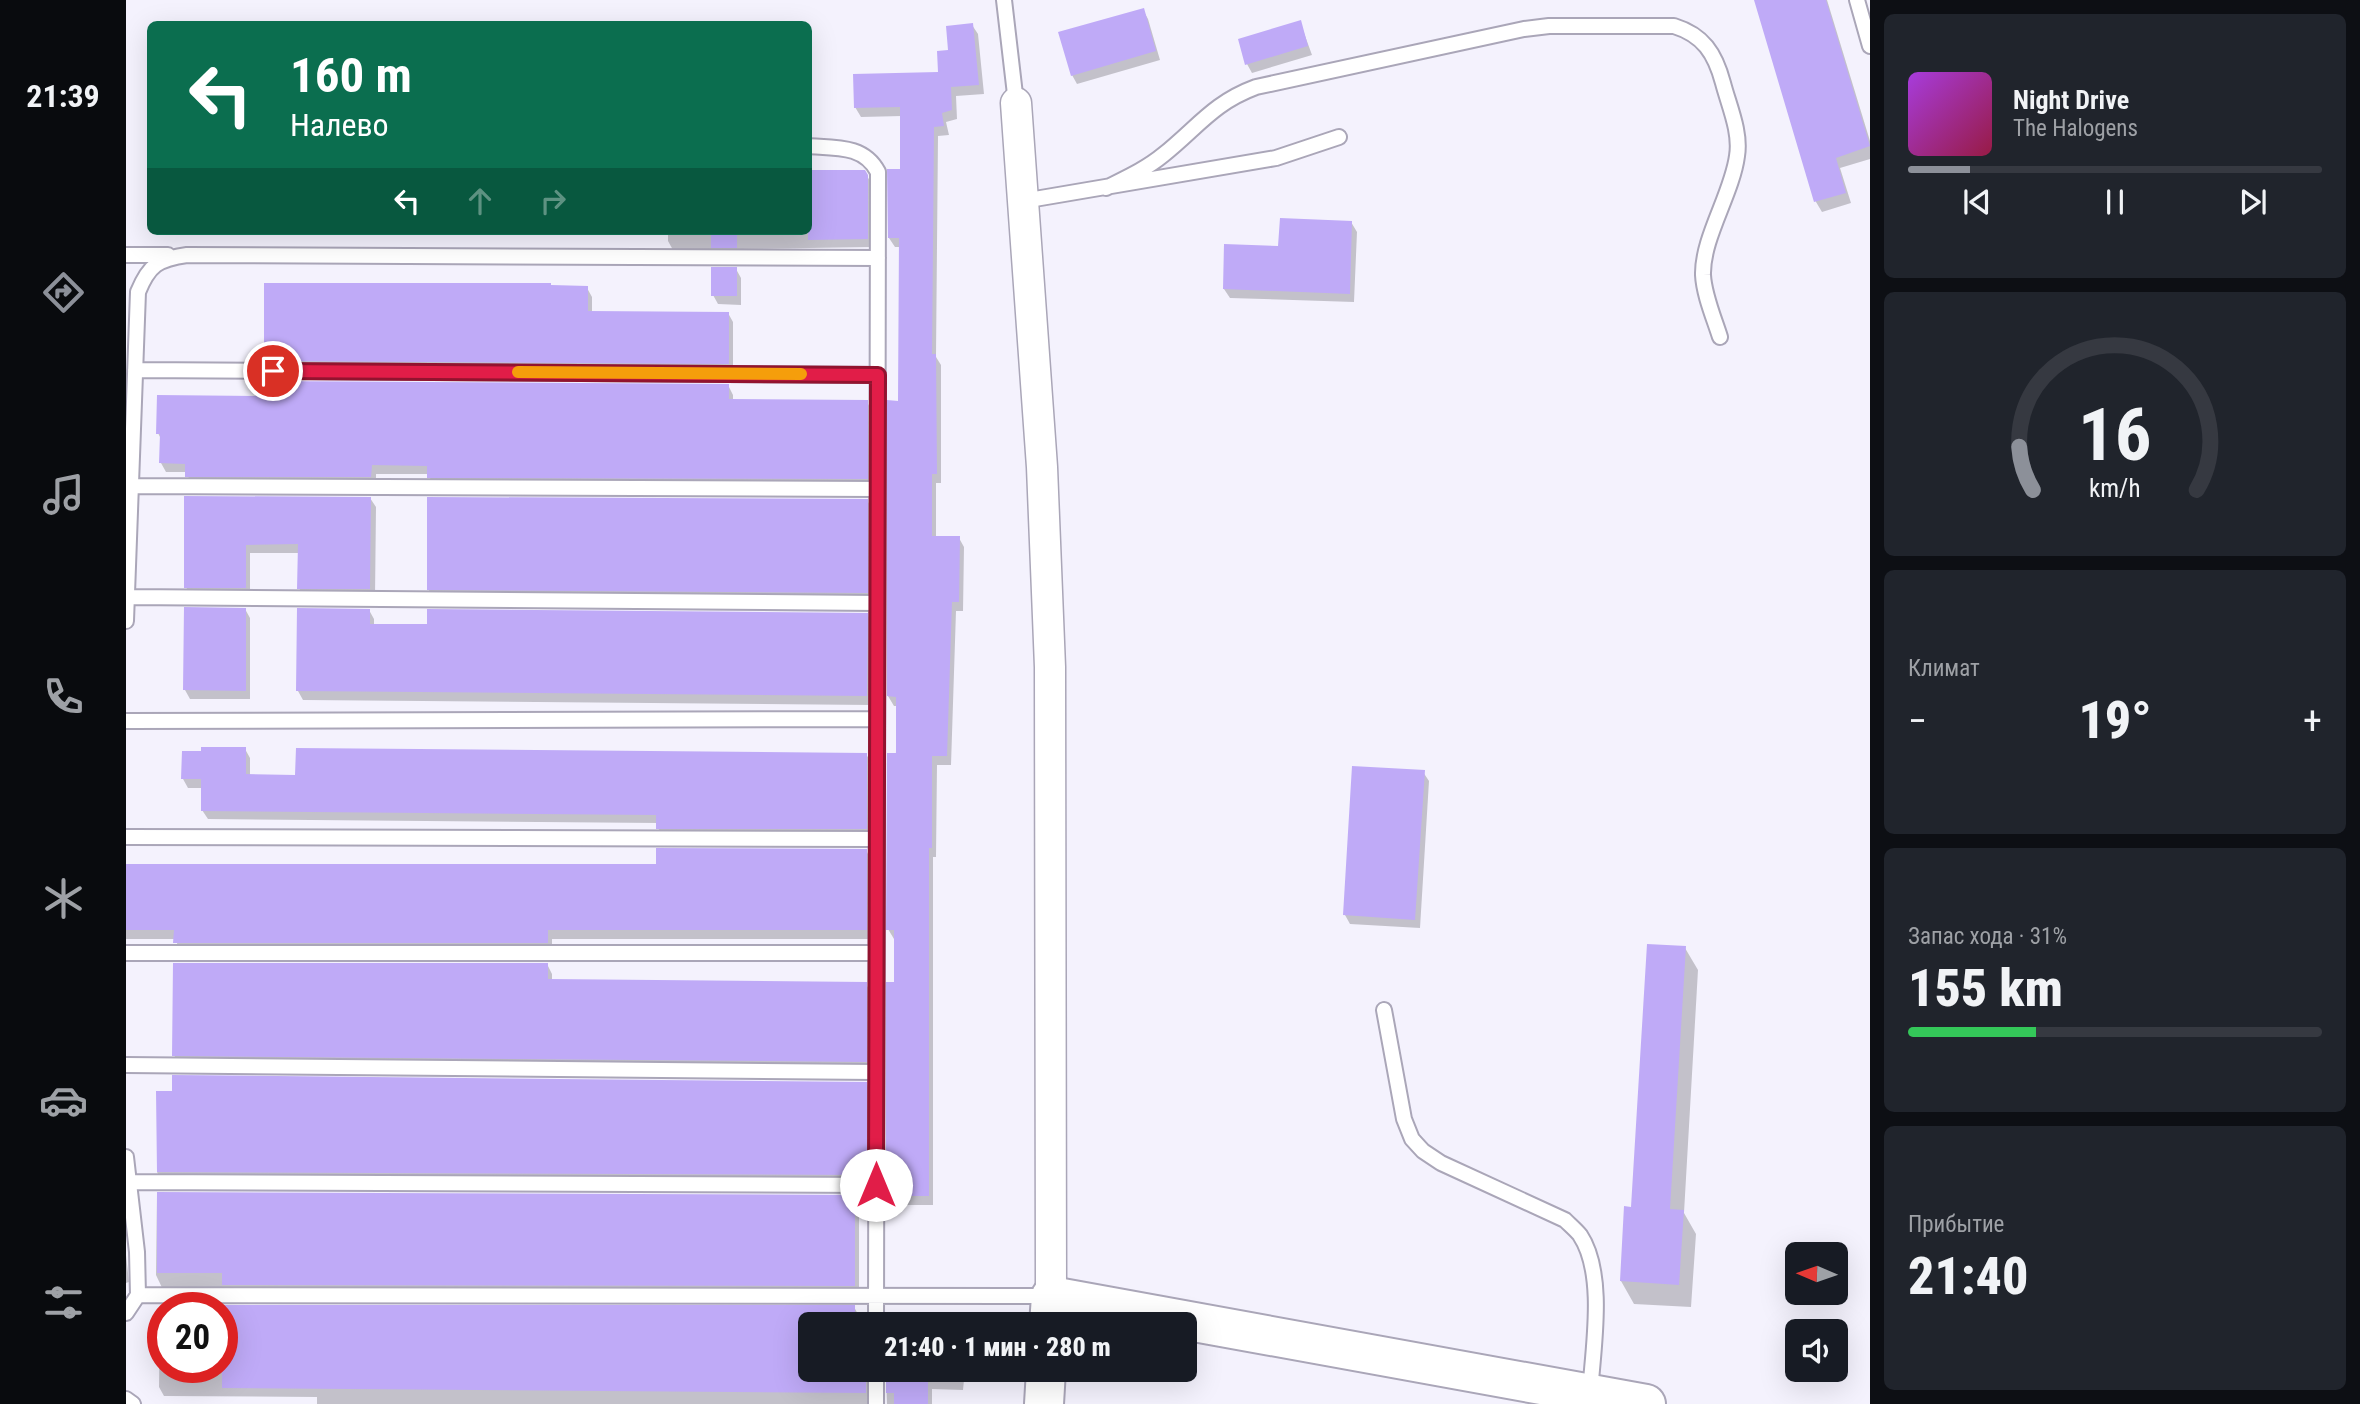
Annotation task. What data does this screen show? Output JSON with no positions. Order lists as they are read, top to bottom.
{
  "north": "left",
  "page": {
    "tabs": "21:39",
    "turn": ["160 m", "Налево"],
    "song": ["Night Drive", "The Halogens"],
    "tile": [
      "Климат",
      ["Запас хода · 31%", "155 km"],
      ["Прибытие", "21:40"]
    ],
    "heat": ["−", "19°", "+"],
    "limit": "20",
    "trip": "21:40 · 1 мин · 280 m",
    "gauge": ["16", "km/h"]
  }
}
